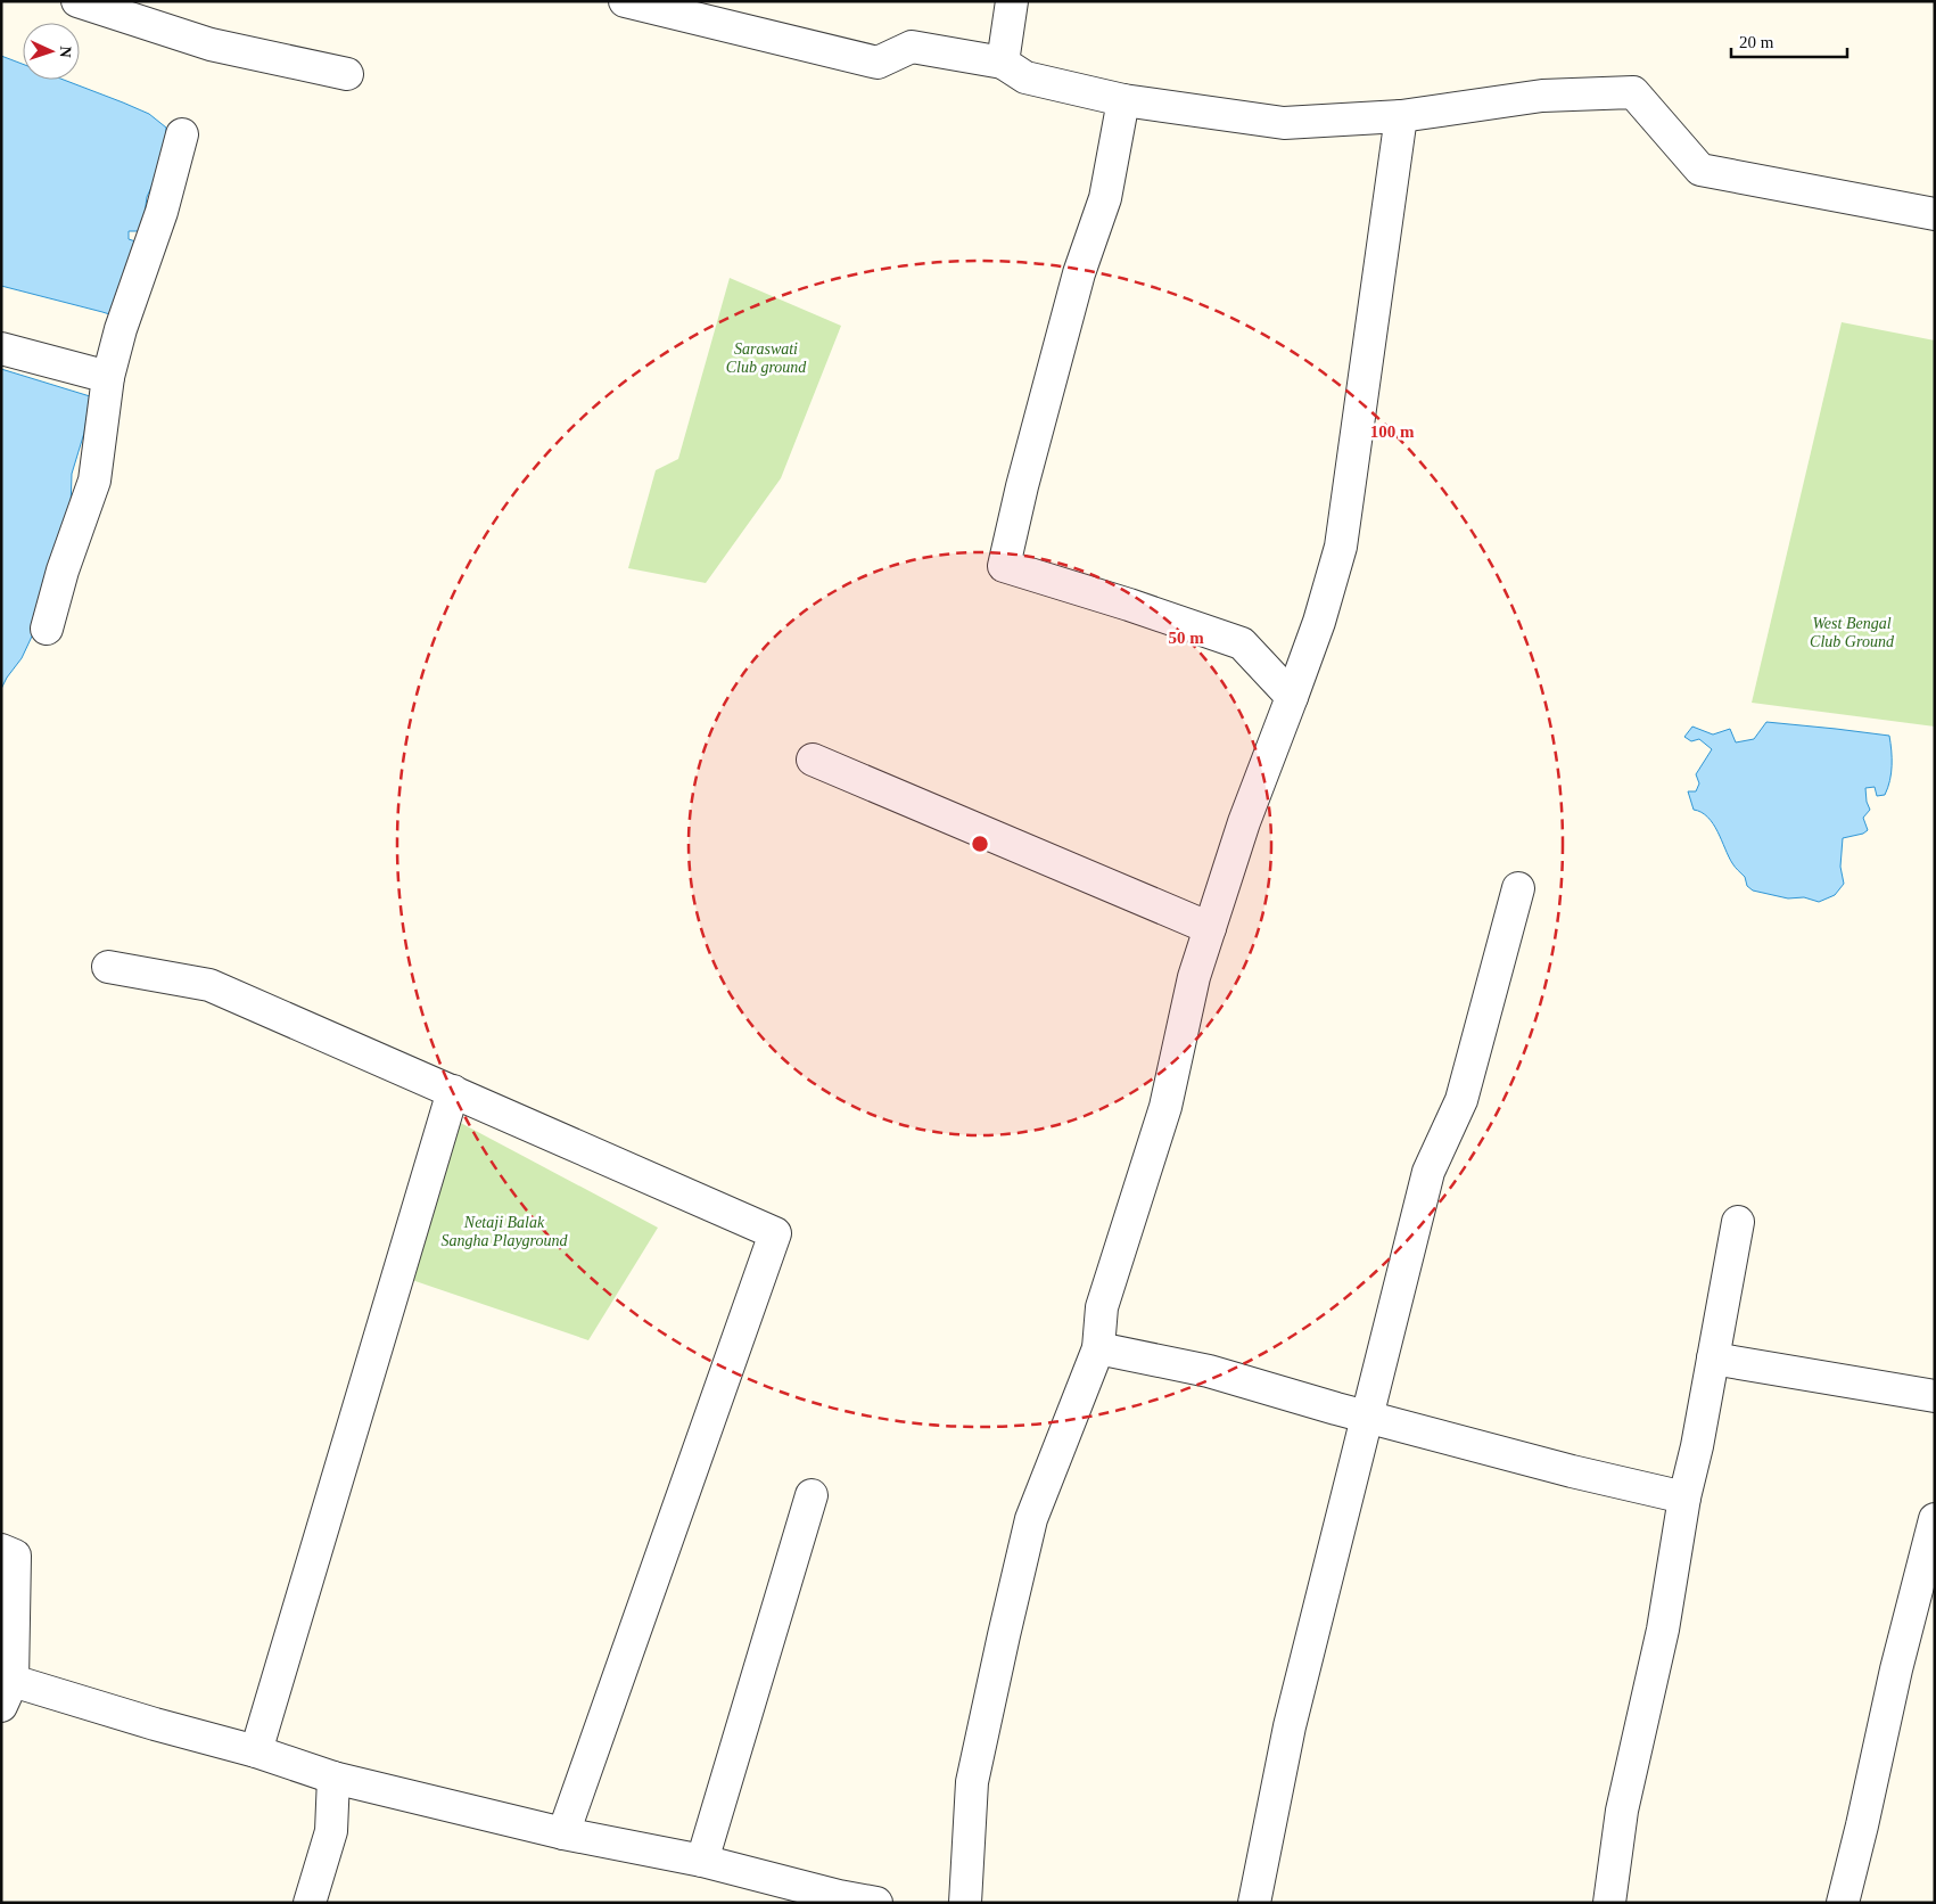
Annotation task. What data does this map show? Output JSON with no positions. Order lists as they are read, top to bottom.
{
  "parks": ["Saraswati Club ground", "West Bengal Club Ground", "Netaji Balak Sangha Playground"],
  "scale_bar": "20 m",
  "north": "right",
  "rings": ["100 m", "50 m"]
}
